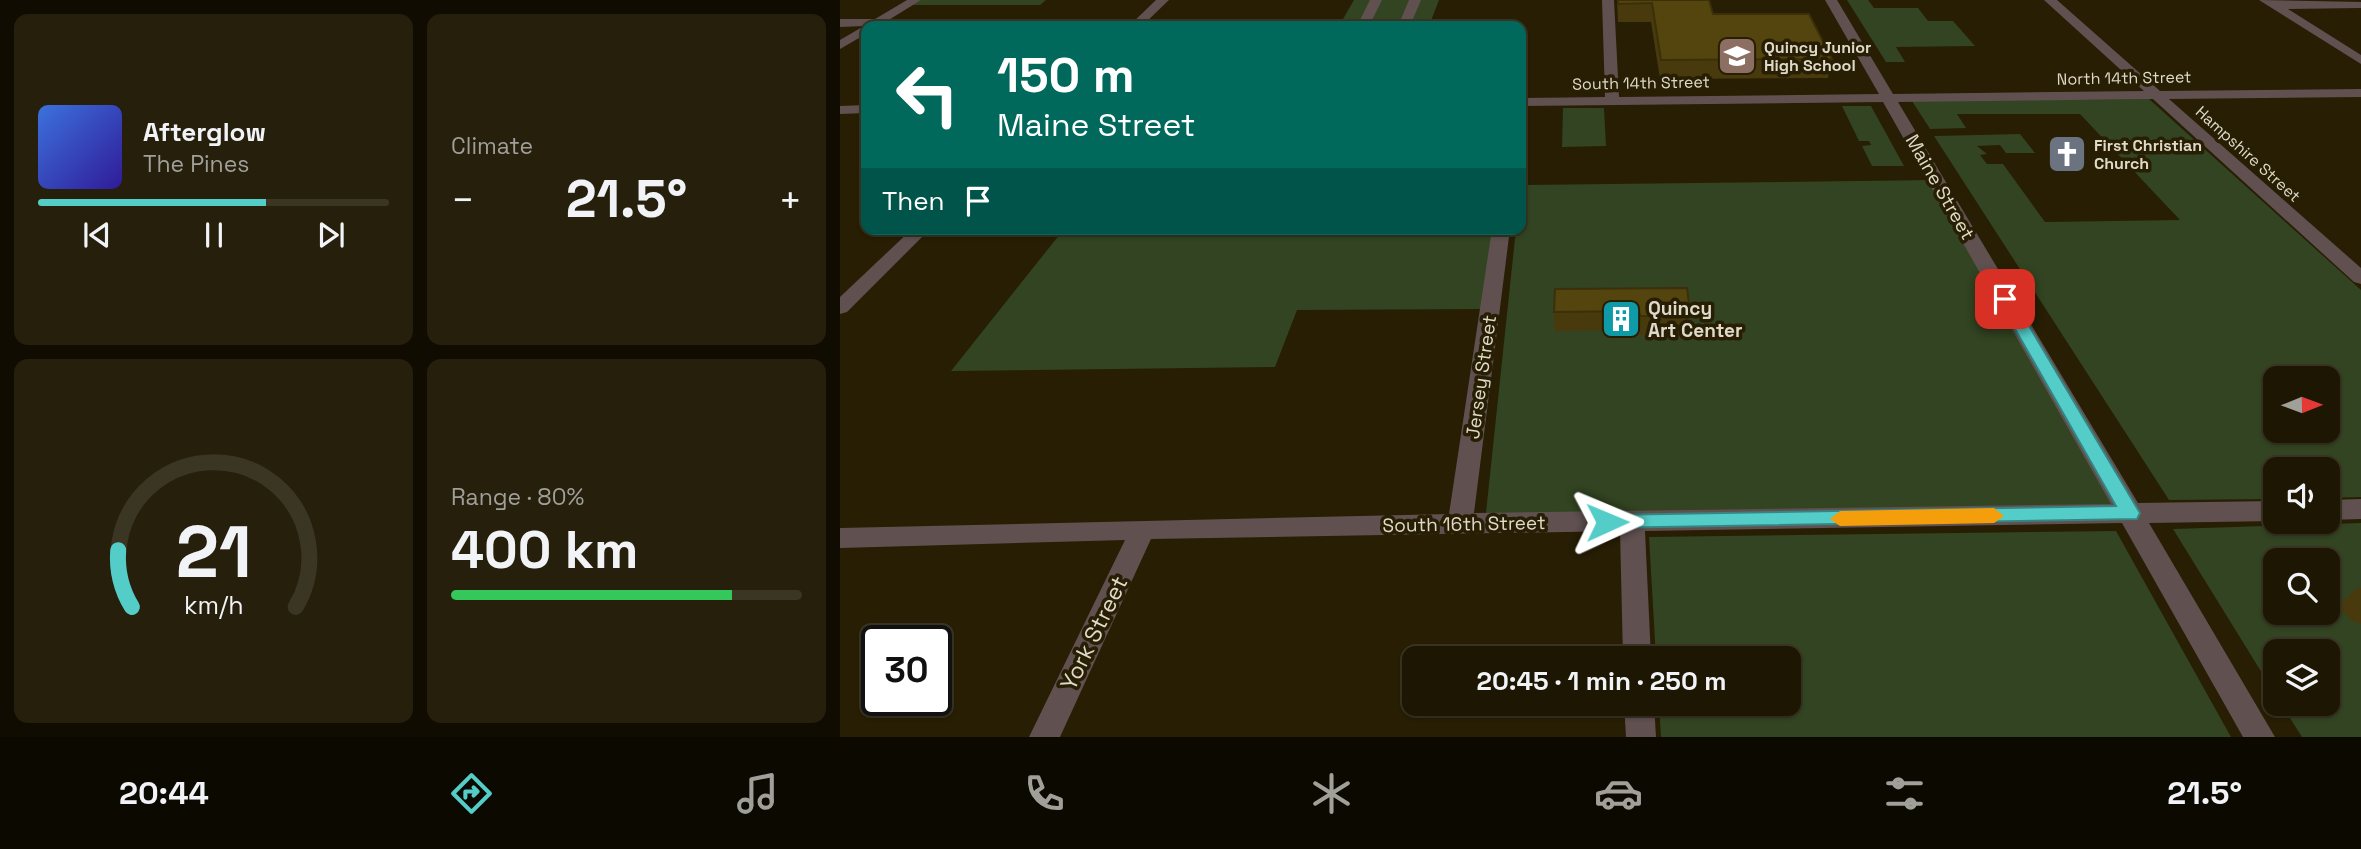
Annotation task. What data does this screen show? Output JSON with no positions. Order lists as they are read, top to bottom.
{
  "streets": {
    "street": [
      "North 14th Street",
      "South 14th Street",
      "Hampshire Street",
      "Maine Street",
      "Jersey Street",
      "South 16th Street",
      "York Street"
    ]
  },
  "crossings": [
    ["North 14th Street", "South 14th Street"],
    ["North 14th Street", "Hampshire Street"],
    ["North 14th Street", "Maine Street"],
    ["South 14th Street", "Maine Street"],
    ["Maine Street", "South 16th Street"],
    ["Jersey Street", "South 16th Street"],
    ["South 16th Street", "York Street"]
  ],
  "places": {
    "school or university": ["Quincy Junior High School"],
    "church": ["First Christian Church"],
    "building": ["Quincy Art Center"]
  },
  "north": "right",
  "page": {
    "tile": [
      "Climate",
      ["Range · 80%", "400 km"]
    ],
    "turn": ["150 m", "Maine Street"],
    "song": ["Afterglow", "The Pines"],
    "then": "Then",
    "heat": ["−", "21.5°", "+"],
    "limit": "30",
    "trip": "20:45 · 1 min · 250 m",
    "tabs": ["20:44", "21.5°"],
    "gauge": ["21", "km/h"]
  }
}
